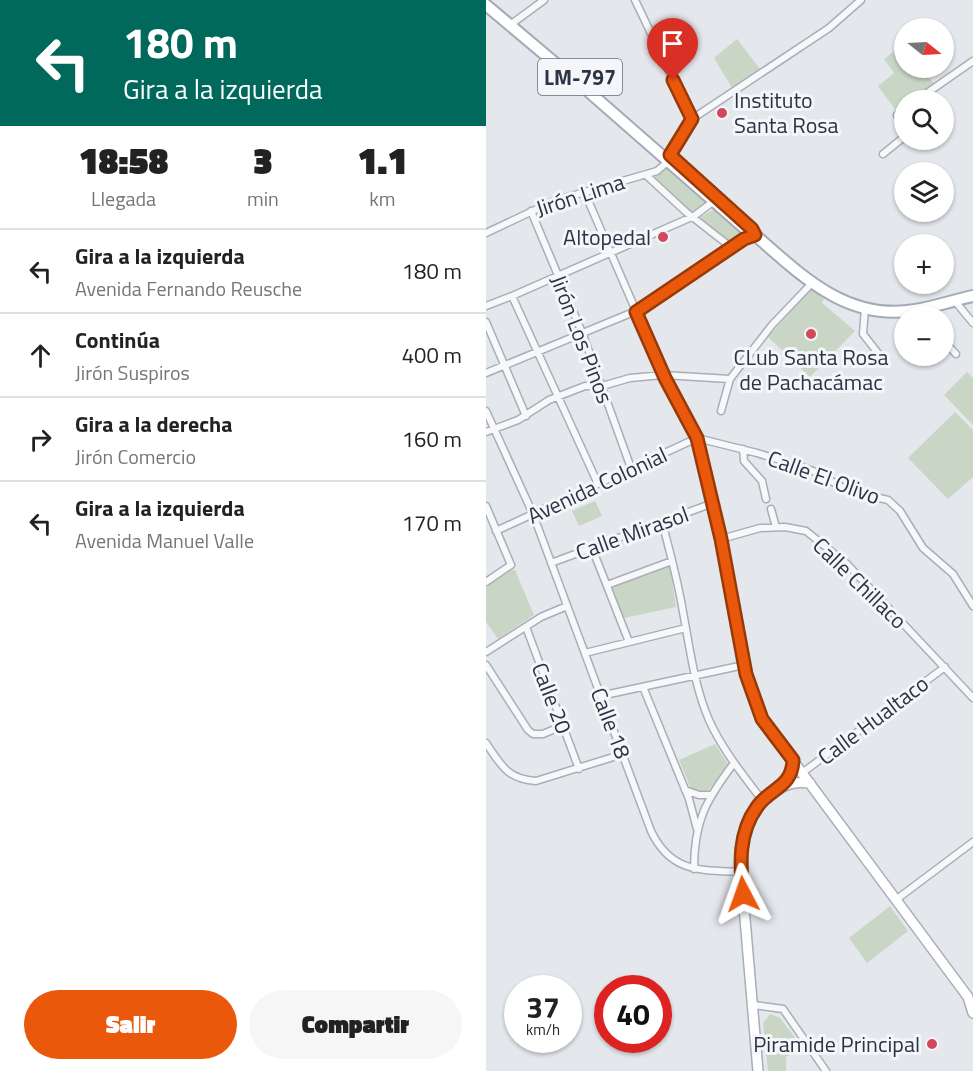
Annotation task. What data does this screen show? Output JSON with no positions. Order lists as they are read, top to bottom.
{
  "streets": {
    "main road": ["LM-797"],
    "street": [
      "Jirón Lima",
      "Jirón Los Pinos",
      "Calle El Olivo",
      "Avenida Colonial",
      "Calle Mirasol",
      "Calle Chillaco",
      "Calle 20",
      "Calle Hualtaco",
      "Calle 18"
    ]
  },
  "crossings": [
    ["LM-797", "Jirón Lima"],
    ["Jirón Lima", "Jirón Los Pinos"],
    ["Jirón Los Pinos", "Avenida Colonial"],
    ["Calle El Olivo", "Avenida Colonial"],
    ["Avenida Colonial", "Calle 18"],
    ["Calle Mirasol", "Calle 18"],
    ["Calle Chillaco", "Calle Hualtaco"]
  ],
  "places": [
    "Instituto Santa Rosa",
    "Altopedal",
    "CLub Santa Rosa de Pachacámac",
    "Piramide Principal"
  ],
  "north": "right",
  "page": {
    "turn": ["180 m", "Gira a la izquierda"],
    "map_buttons": ["+", "−"],
    "eta": [
      "18:58",
      "Llegada",
      "3",
      "min",
      "1.1",
      "km"
    ],
    "list": [
      {
        "name": "Gira a la izquierda",
        "note": "Avenida Fernando Reusche",
        "value": "180 m"
      },
      {
        "name": "Continúa",
        "note": "Jirón Suspiros",
        "value": "400 m"
      },
      {
        "name": "Gira a la derecha",
        "note": "Jirón Comercio",
        "value": "160 m"
      },
      {
        "name": "Gira a la izquierda",
        "note": "Avenida Manuel Valle",
        "value": "170 m"
      }
    ],
    "speed": "37 km/h",
    "limit": "40",
    "buttons": ["Salir", "Compartir"]
  }
}
